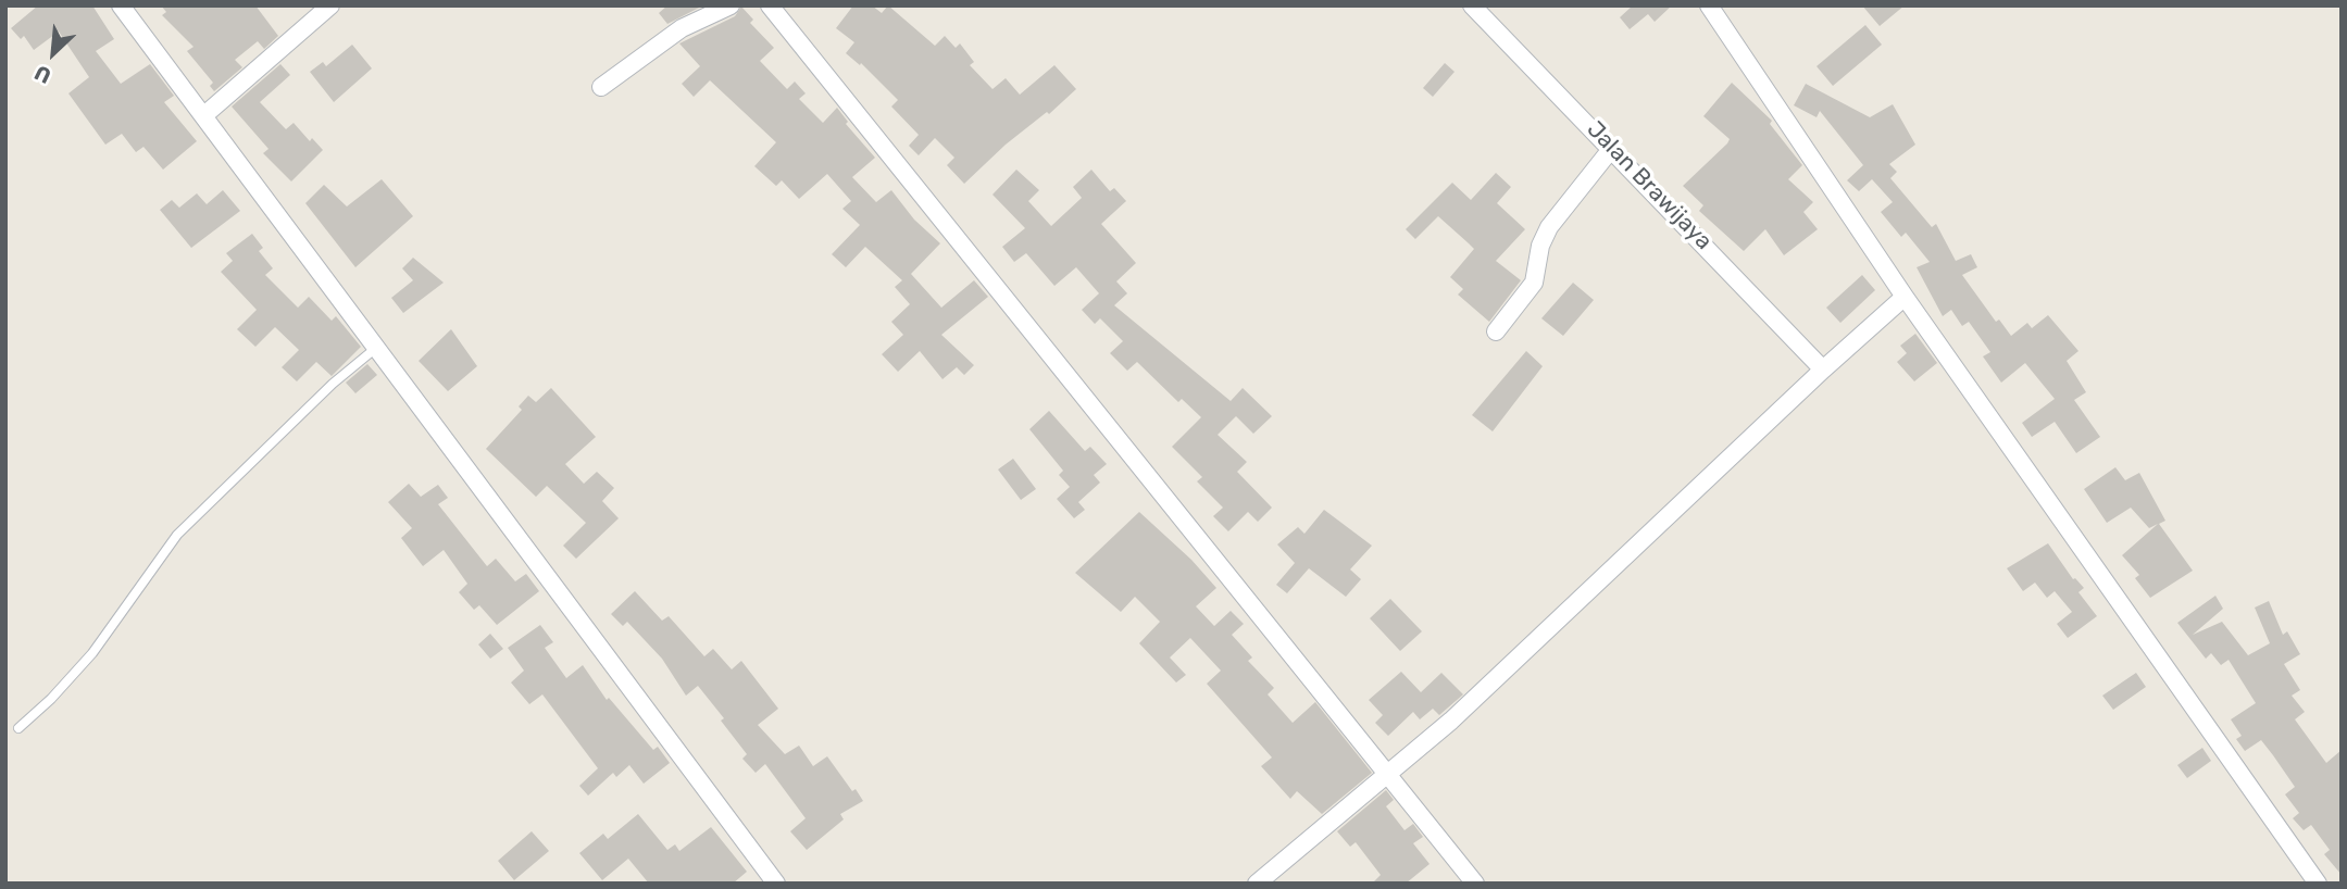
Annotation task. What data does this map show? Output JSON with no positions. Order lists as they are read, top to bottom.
{
  "streets": {
    "street": ["Jalan Brawijaya"]
  },
  "north": "bottom left"
}
